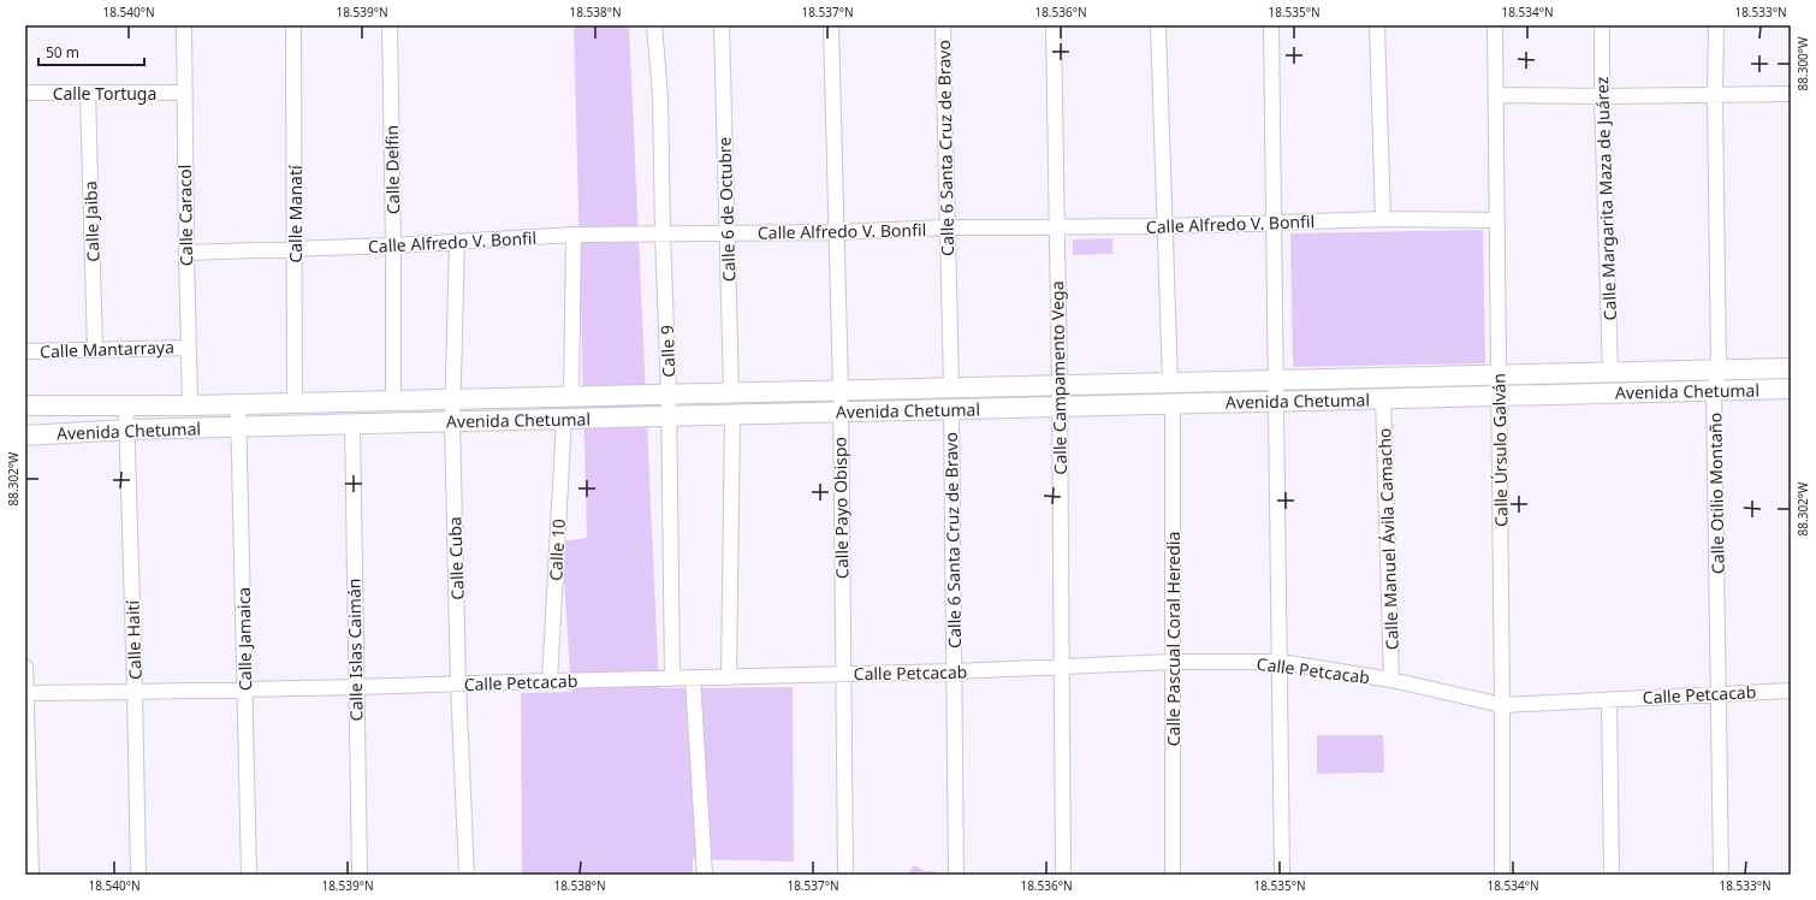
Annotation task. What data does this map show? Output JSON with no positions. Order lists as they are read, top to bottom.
{
  "streets": {
    "main road": ["Avenida Chetumal"],
    "street": [
      "Calle Tortuga",
      "Calle 6 Santa Cruz de Bravo",
      "Calle Delfin",
      "Calle Margarita Maza de Juárez",
      "Calle 6 de Octubre",
      "Calle Manatí",
      "Calle Caracol",
      "Calle Jaiba",
      "Calle Alfredo V. Bonfil",
      "Calle Mantarraya",
      "Calle 9",
      "Calle Campamento Vega",
      "Calle Úrsulo Galván",
      "Calle Otilio Montaño",
      "Calle Payo Obispo",
      "Calle Manuel Ávila Camacho",
      "Calle 10",
      "Calle Cuba",
      "Calle Jamaica",
      "Calle Pascual Coral Heredia",
      "Calle Haití",
      "Calle Islas Caimán",
      "Calle Petcacab"
    ]
  },
  "crossings": [
    ["Calle Tortuga", "Calle Caracol"],
    ["Calle Tortuga", "Calle Jaiba"],
    ["Calle 6 Santa Cruz de Bravo", "Calle Alfredo V. Bonfil"],
    ["Calle 6 Santa Cruz de Bravo", "Avenida Chetumal"],
    ["Calle 6 Santa Cruz de Bravo", "Calle Petcacab"],
    ["Calle Delfin", "Calle Alfredo V. Bonfil"],
    ["Calle Delfin", "Avenida Chetumal"],
    ["Calle Margarita Maza de Juárez", "Avenida Chetumal"],
    ["Calle 6 de Octubre", "Calle Alfredo V. Bonfil"],
    ["Calle 6 de Octubre", "Avenida Chetumal"],
    ["Calle Manatí", "Calle Alfredo V. Bonfil"],
    ["Calle Manatí", "Avenida Chetumal"],
    ["Calle Caracol", "Calle Alfredo V. Bonfil"],
    ["Calle Caracol", "Calle Mantarraya"],
    ["Calle Caracol", "Avenida Chetumal"],
    ["Calle Jaiba", "Calle Mantarraya"],
    ["Calle Alfredo V. Bonfil", "Calle 9"],
    ["Calle Alfredo V. Bonfil", "Calle Campamento Vega"],
    ["Calle Alfredo V. Bonfil", "Calle Úrsulo Galván"],
    ["Calle Alfredo V. Bonfil", "Calle Payo Obispo"],
    ["Calle Alfredo V. Bonfil", "Calle Cuba"],
    ["Calle 9", "Avenida Chetumal"],
    ["Calle 9", "Calle Petcacab"],
    ["Calle Campamento Vega", "Avenida Chetumal"],
    ["Calle Campamento Vega", "Calle Petcacab"],
    ["Avenida Chetumal", "Calle Úrsulo Galván"],
    ["Avenida Chetumal", "Calle Otilio Montaño"],
    ["Avenida Chetumal", "Calle Payo Obispo"],
    ["Avenida Chetumal", "Calle Manuel Ávila Camacho"],
    ["Avenida Chetumal", "Calle 10"],
    ["Avenida Chetumal", "Calle Cuba"],
    ["Avenida Chetumal", "Calle Jamaica"],
    ["Avenida Chetumal", "Calle Pascual Coral Heredia"],
    ["Avenida Chetumal", "Calle Haití"],
    ["Avenida Chetumal", "Calle Islas Caimán"],
    ["Calle Úrsulo Galván", "Calle Petcacab"],
    ["Calle Otilio Montaño", "Calle Petcacab"],
    ["Calle Payo Obispo", "Calle Petcacab"],
    ["Calle Manuel Ávila Camacho", "Calle Petcacab"],
    ["Calle 10", "Calle Petcacab"],
    ["Calle Cuba", "Calle Petcacab"],
    ["Calle Jamaica", "Calle Petcacab"],
    ["Calle Pascual Coral Heredia", "Calle Petcacab"],
    ["Calle Haití", "Calle Petcacab"],
    ["Calle Islas Caimán", "Calle Petcacab"]
  ],
  "scale_bar": "50 m",
  "coordinates": [
    "18.540°N",
    "18.539°N",
    "18.538°N",
    "18.537°N",
    "18.536°N",
    "18.535°N",
    "18.534°N",
    "18.533°N",
    "88.300°W",
    "88.302°W"
  ]
}
